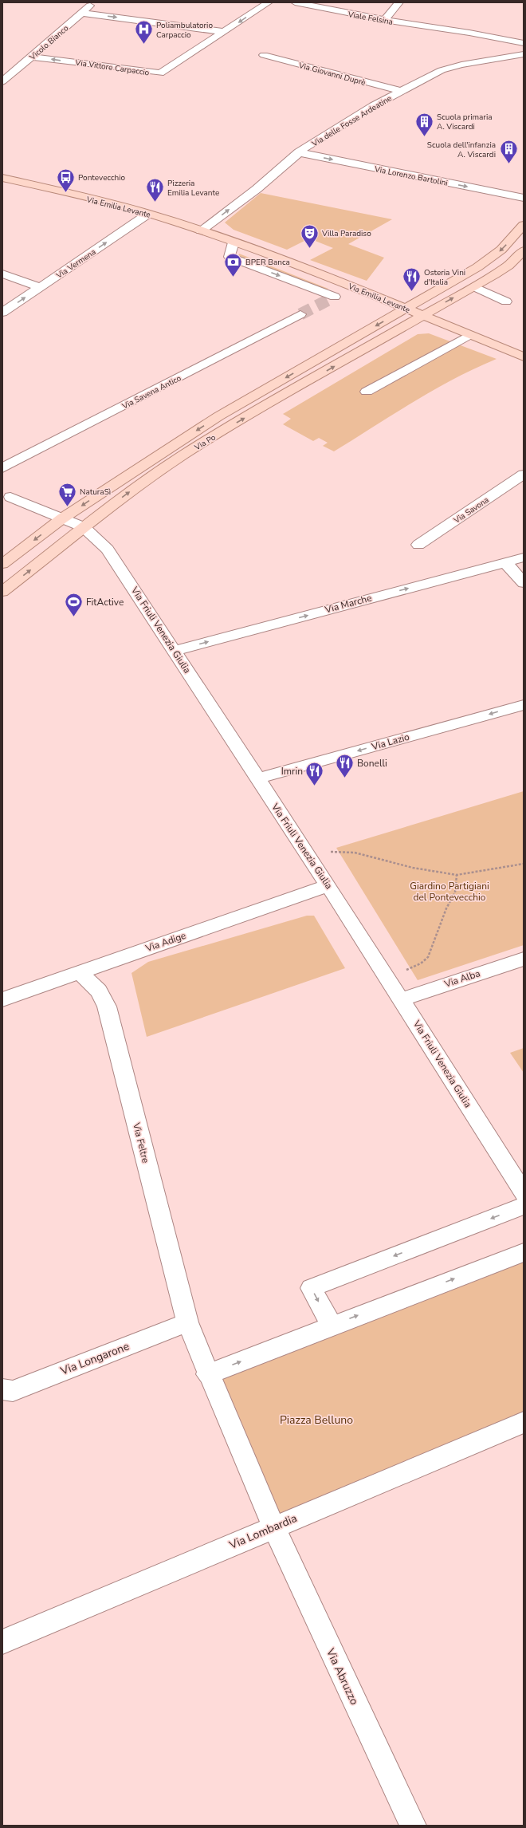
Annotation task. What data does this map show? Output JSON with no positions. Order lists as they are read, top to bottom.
{
  "streets": {
    "main road": ["Via Emilia Levante", "Via Po"],
    "street": [
      "Viale Felsina",
      "Vicolo Bianco",
      "Via Vittore Carpaccio",
      "Via Giovanni Duprè",
      "Via delle Fosse Ardeatine",
      "Via Lorenzo Bartolini",
      "Via Vermena",
      "Via Savena Antico",
      "Via Savona",
      "Via Marche",
      "Via Friuli Venezia Giulia",
      "Via Lazio",
      "Via Adige",
      "Via Alba",
      "Via Feltre",
      "Via Longarone",
      "Via Lombardia",
      "Via Abruzzo"
    ]
  },
  "crossings": [
    ["Vicolo Bianco", "Via Vittore Carpaccio"],
    ["Via Giovanni Duprè", "Via delle Fosse Ardeatine"],
    ["Via delle Fosse Ardeatine", "Via Lorenzo Bartolini"],
    ["Via delle Fosse Ardeatine", "Via Emilia Levante"],
    ["Via Emilia Levante", "Via Vermena"],
    ["Via Emilia Levante", "Via Po"],
    ["Via Po", "Via Friuli Venezia Giulia"],
    ["Via Marche", "Via Friuli Venezia Giulia"],
    ["Via Friuli Venezia Giulia", "Via Lazio"],
    ["Via Friuli Venezia Giulia", "Via Adige"],
    ["Via Friuli Venezia Giulia", "Via Alba"],
    ["Via Adige", "Via Feltre"],
    ["Via Feltre", "Via Longarone"],
    ["Via Lombardia", "Via Abruzzo"]
  ],
  "one_way": [
    "Via Lorenzo Bartolini",
    "Via Vermena",
    "Via Marche",
    "Via Lazio"
  ],
  "parks": ["Giardino Partigiani del Pontevecchio", "Piazza Belluno"],
  "places": {
    "hospital": ["Poliambulatorio Carpaccio"],
    "building": ["Scuola primaria A. Viscardi", "Scuola dell'infanzia A. Viscardi"],
    "bus stop": ["Pontevecchio"],
    "restaurant": [
      "Pizzeria Emilia Levante",
      "Osteria Vini d'Italia",
      "Bonelli",
      "Imrin"
    ],
    "theatre": ["Villa Paradiso"],
    "bank": ["BPER Banca"],
    "supermarket": ["NaturaSì"],
    "sports": ["FitActive"]
  }
}
